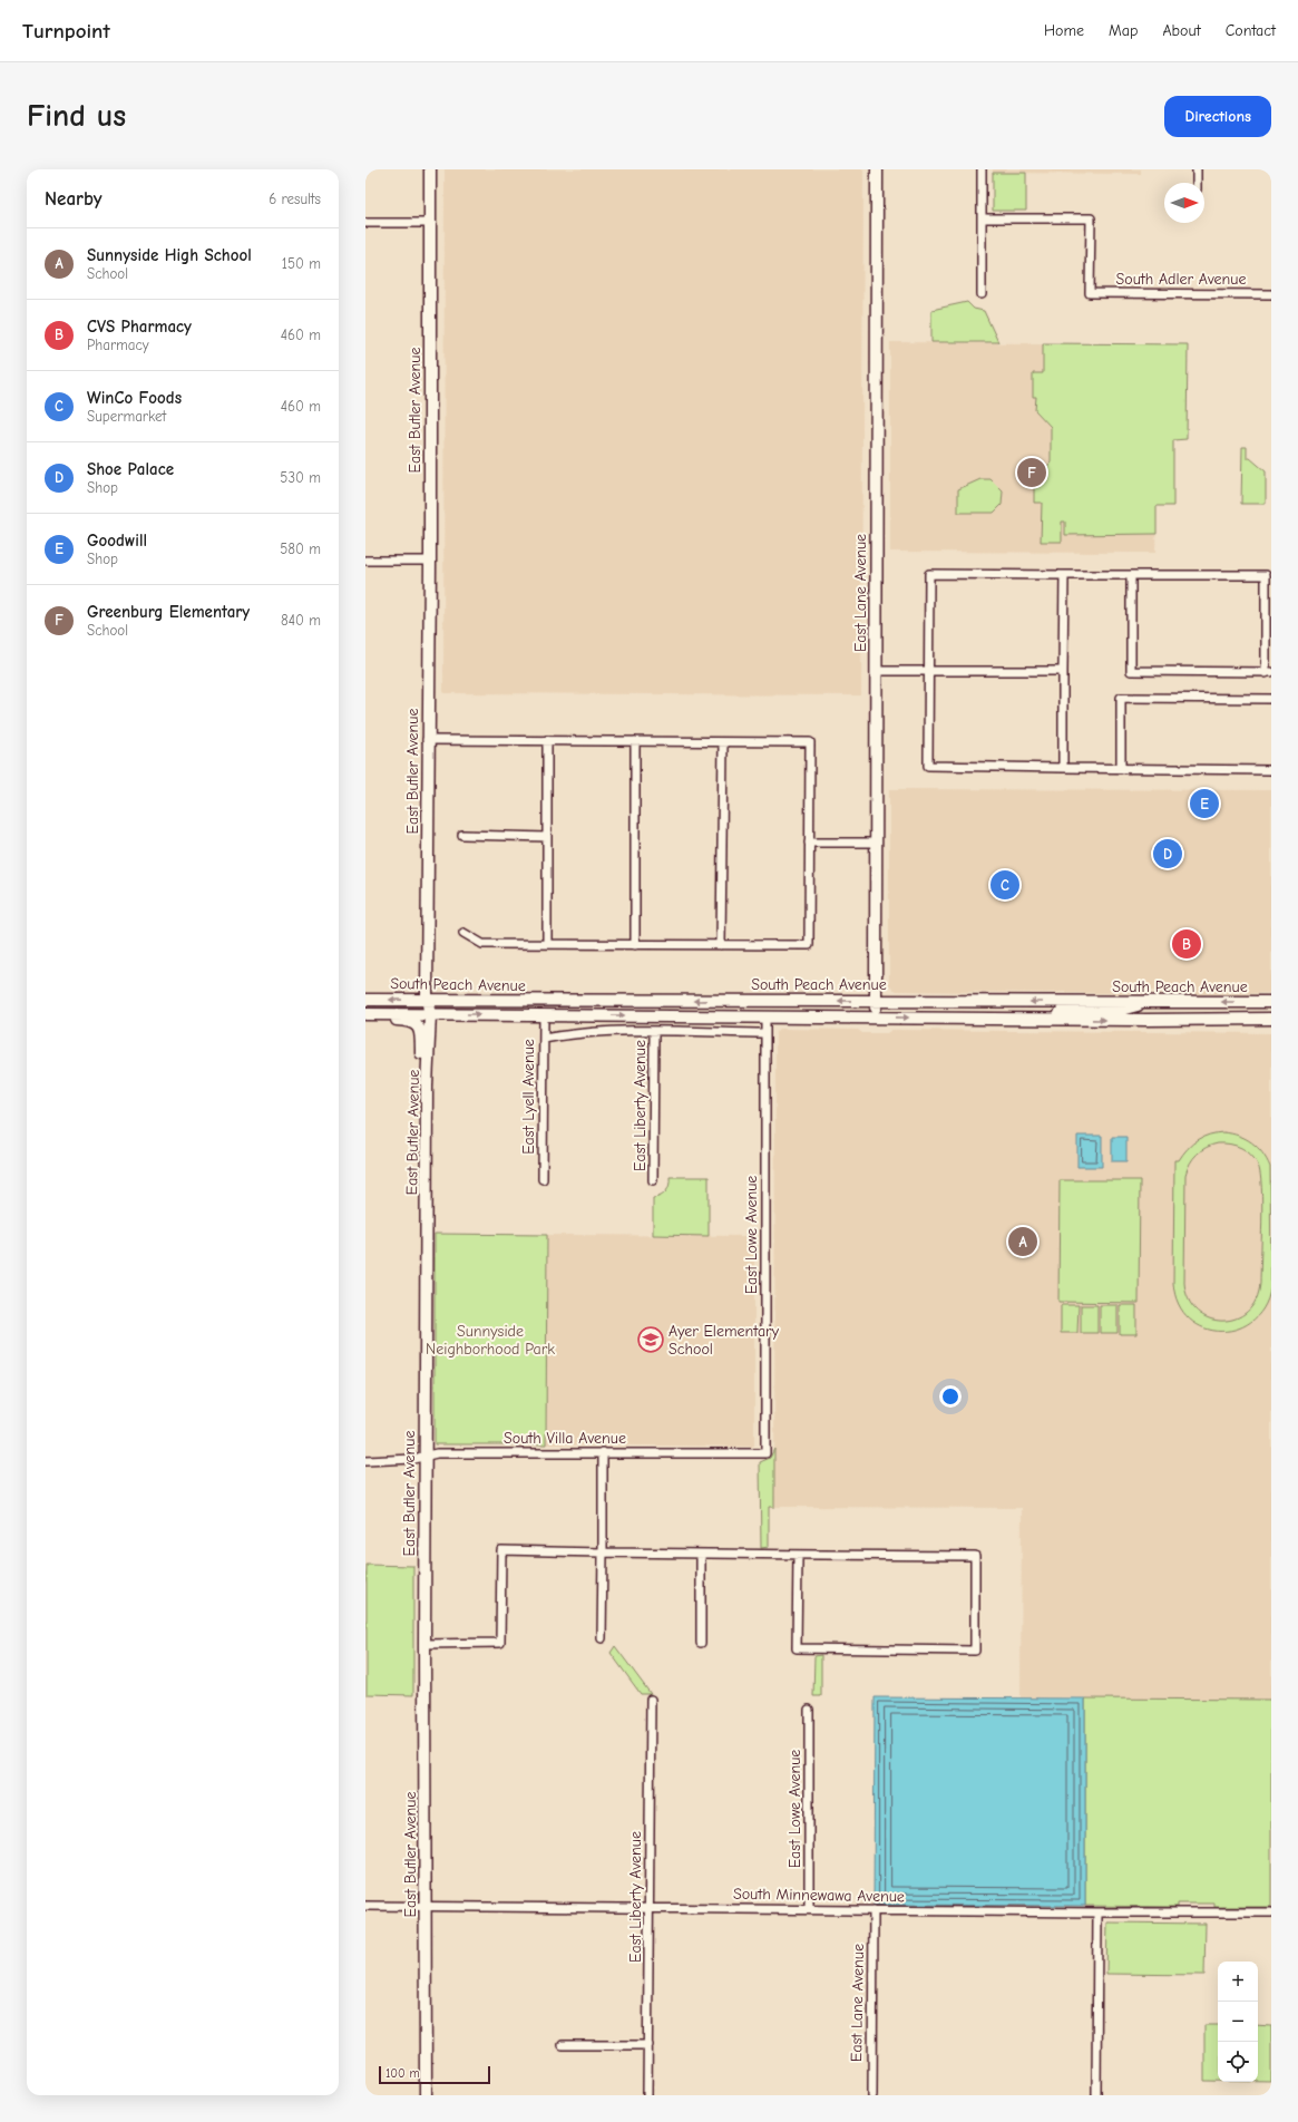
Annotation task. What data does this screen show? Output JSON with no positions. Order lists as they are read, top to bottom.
{
  "streets": {
    "street": [
      "South Adler Avenue",
      "East Butler Avenue",
      "East Lane Avenue",
      "South Peach Avenue",
      "East Lyell Avenue",
      "East Liberty Avenue",
      "East Lowe Avenue",
      "South Villa Avenue",
      "South Minnewawa Avenue"
    ]
  },
  "crossings": [
    ["East Butler Avenue", "South Peach Avenue"],
    ["East Butler Avenue", "South Villa Avenue"],
    ["East Butler Avenue", "South Minnewawa Avenue"],
    ["East Lane Avenue", "South Peach Avenue"],
    ["East Lane Avenue", "South Minnewawa Avenue"],
    ["South Peach Avenue", "East Lyell Avenue"],
    ["South Peach Avenue", "East Lowe Avenue"],
    ["East Liberty Avenue", "South Minnewawa Avenue"],
    ["East Lowe Avenue", "South Villa Avenue"],
    ["East Lowe Avenue", "South Minnewawa Avenue"]
  ],
  "parks": ["Sunnyside Neighborhood Park"],
  "places": {
    "school or university": ["Ayer Elementary School"]
  },
  "scale_bar": "100 m",
  "north": "right",
  "page": {
    "header": "Turnpoint",
    "nav": [
      "Home",
      "Map",
      "About",
      "Contact"
    ],
    "buttons": "Directions",
    "title": "Find us",
    "heading": ["Nearby", "6 results"],
    "list": [
      {
        "mark": "A",
        "name": "Sunnyside High School",
        "note": "School",
        "value": "150 m"
      },
      {
        "mark": "B",
        "name": "CVS Pharmacy",
        "note": "Pharmacy",
        "value": "460 m"
      },
      {
        "mark": "C",
        "name": "WinCo Foods",
        "note": "Supermarket",
        "value": "460 m"
      },
      {
        "mark": "D",
        "name": "Shoe Palace",
        "note": "Shop",
        "value": "530 m"
      },
      {
        "mark": "E",
        "name": "Goodwill",
        "note": "Shop",
        "value": "580 m"
      },
      {
        "mark": "F",
        "name": "Greenburg Elementary",
        "note": "School",
        "value": "840 m"
      }
    ],
    "pins": [
      "F",
      "E",
      "D",
      "C",
      "B",
      "A"
    ],
    "map_buttons": ["+", "−"],
    "scale": "100 m"
  }
}
